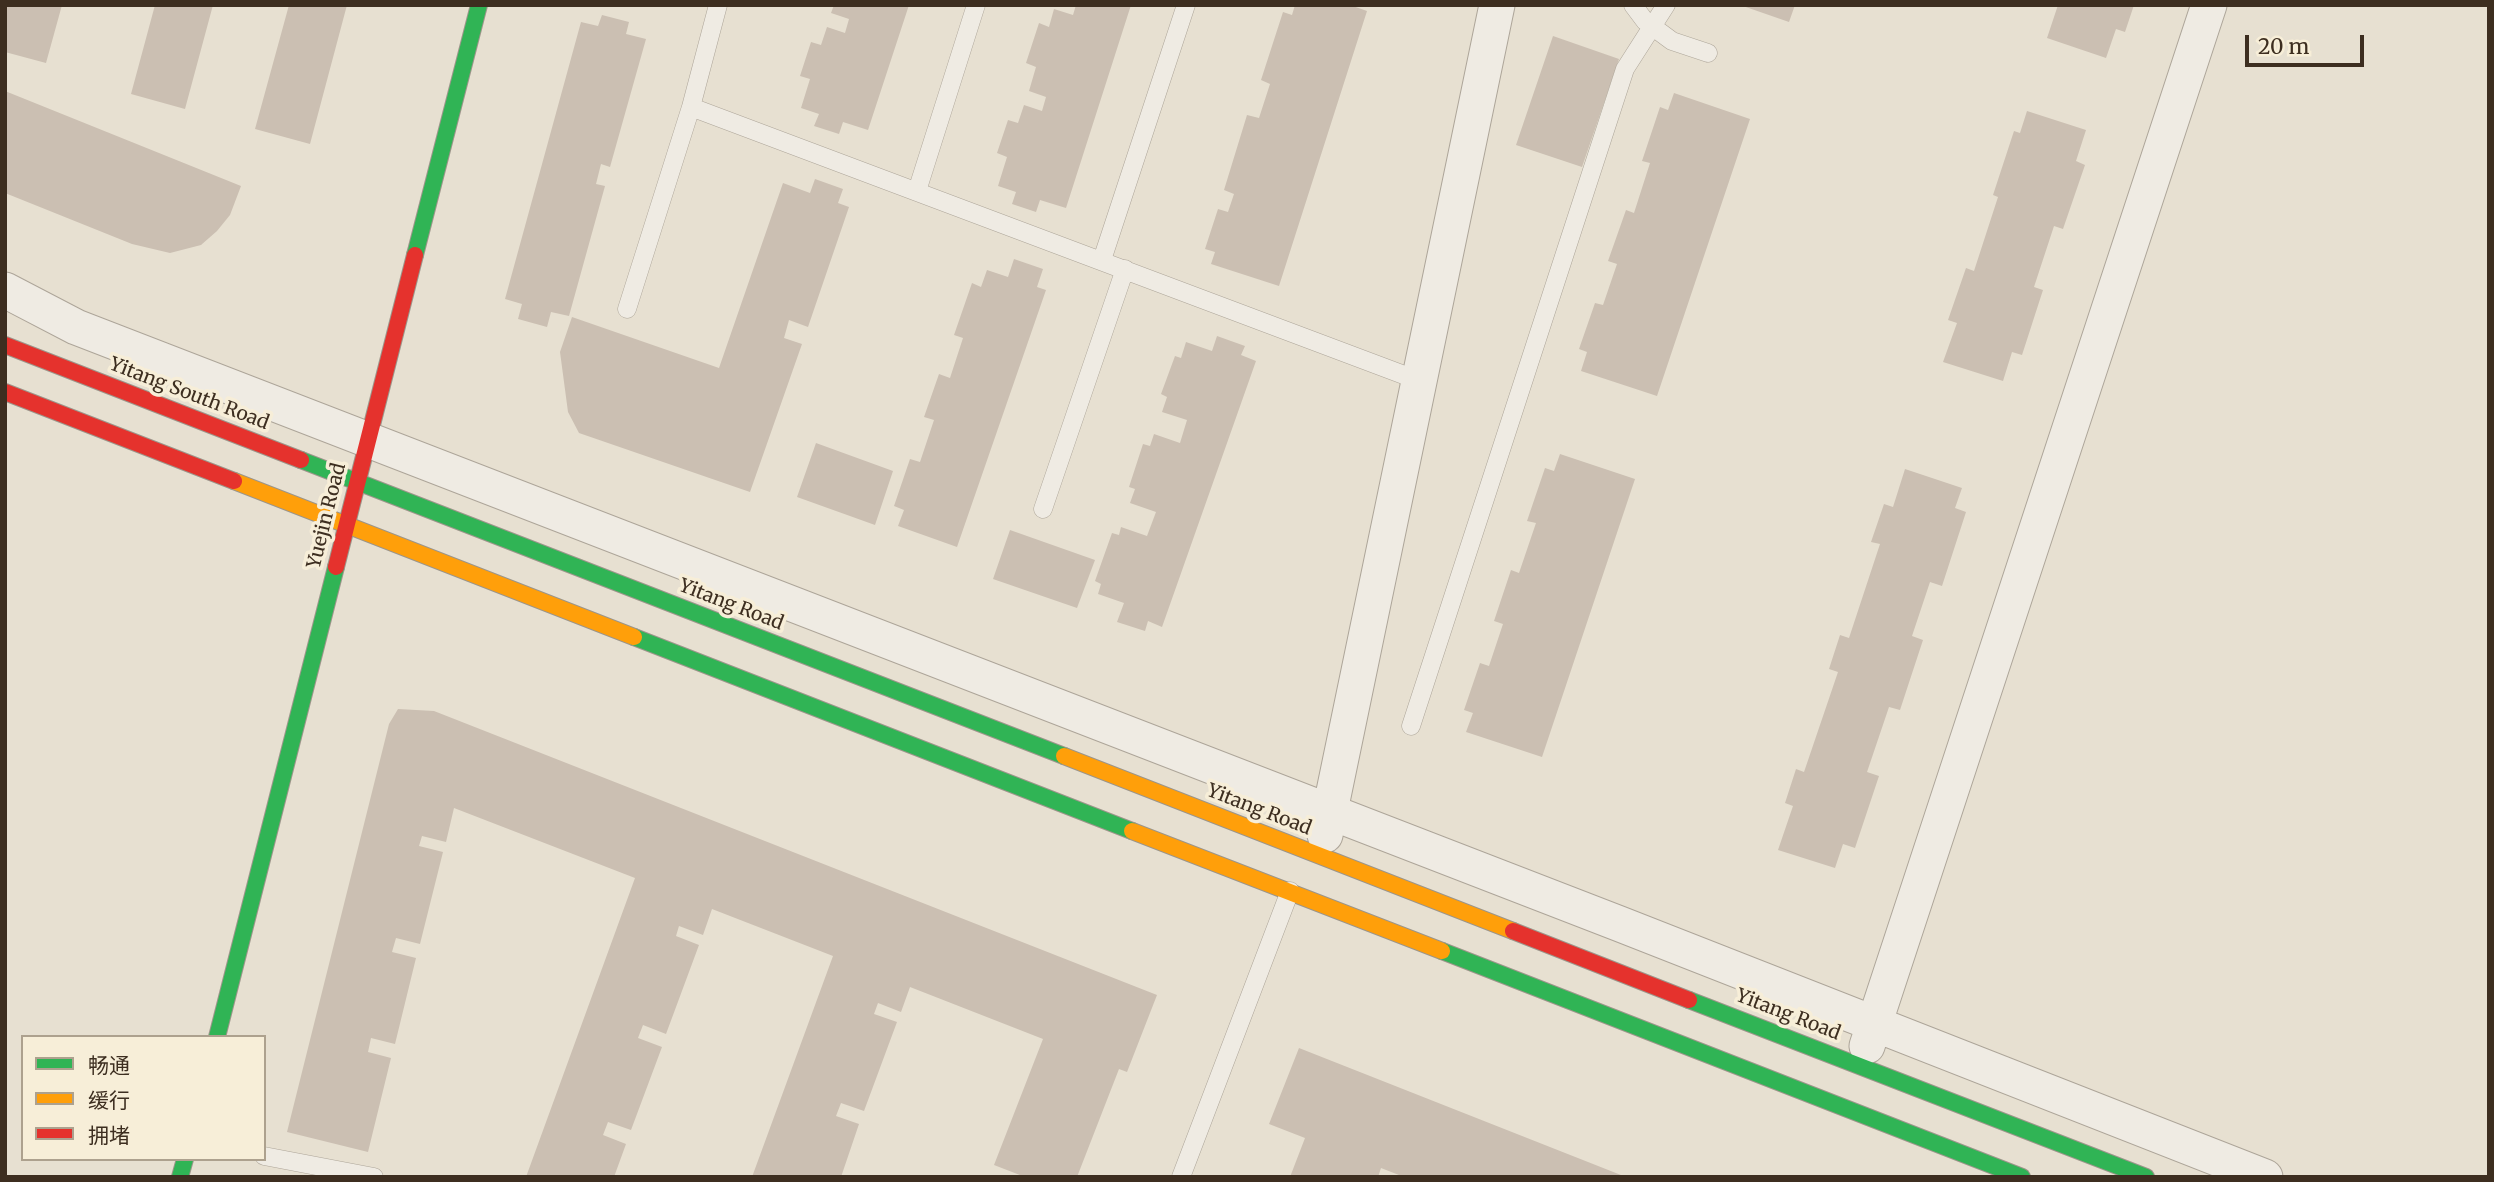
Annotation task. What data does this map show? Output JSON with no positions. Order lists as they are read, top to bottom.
{
  "streets": {
    "main road": ["Yitang South Road", "Yuejin Road", "Yitang Road"]
  },
  "crossings": [
    ["Yitang South Road", "Yuejin Road"],
    ["Yitang South Road", "Yitang Road"],
    ["Yuejin Road", "Yitang Road"]
  ],
  "legend": ["畅通", "缓行", "拥堵"],
  "scale_bar": "20 m"
}
